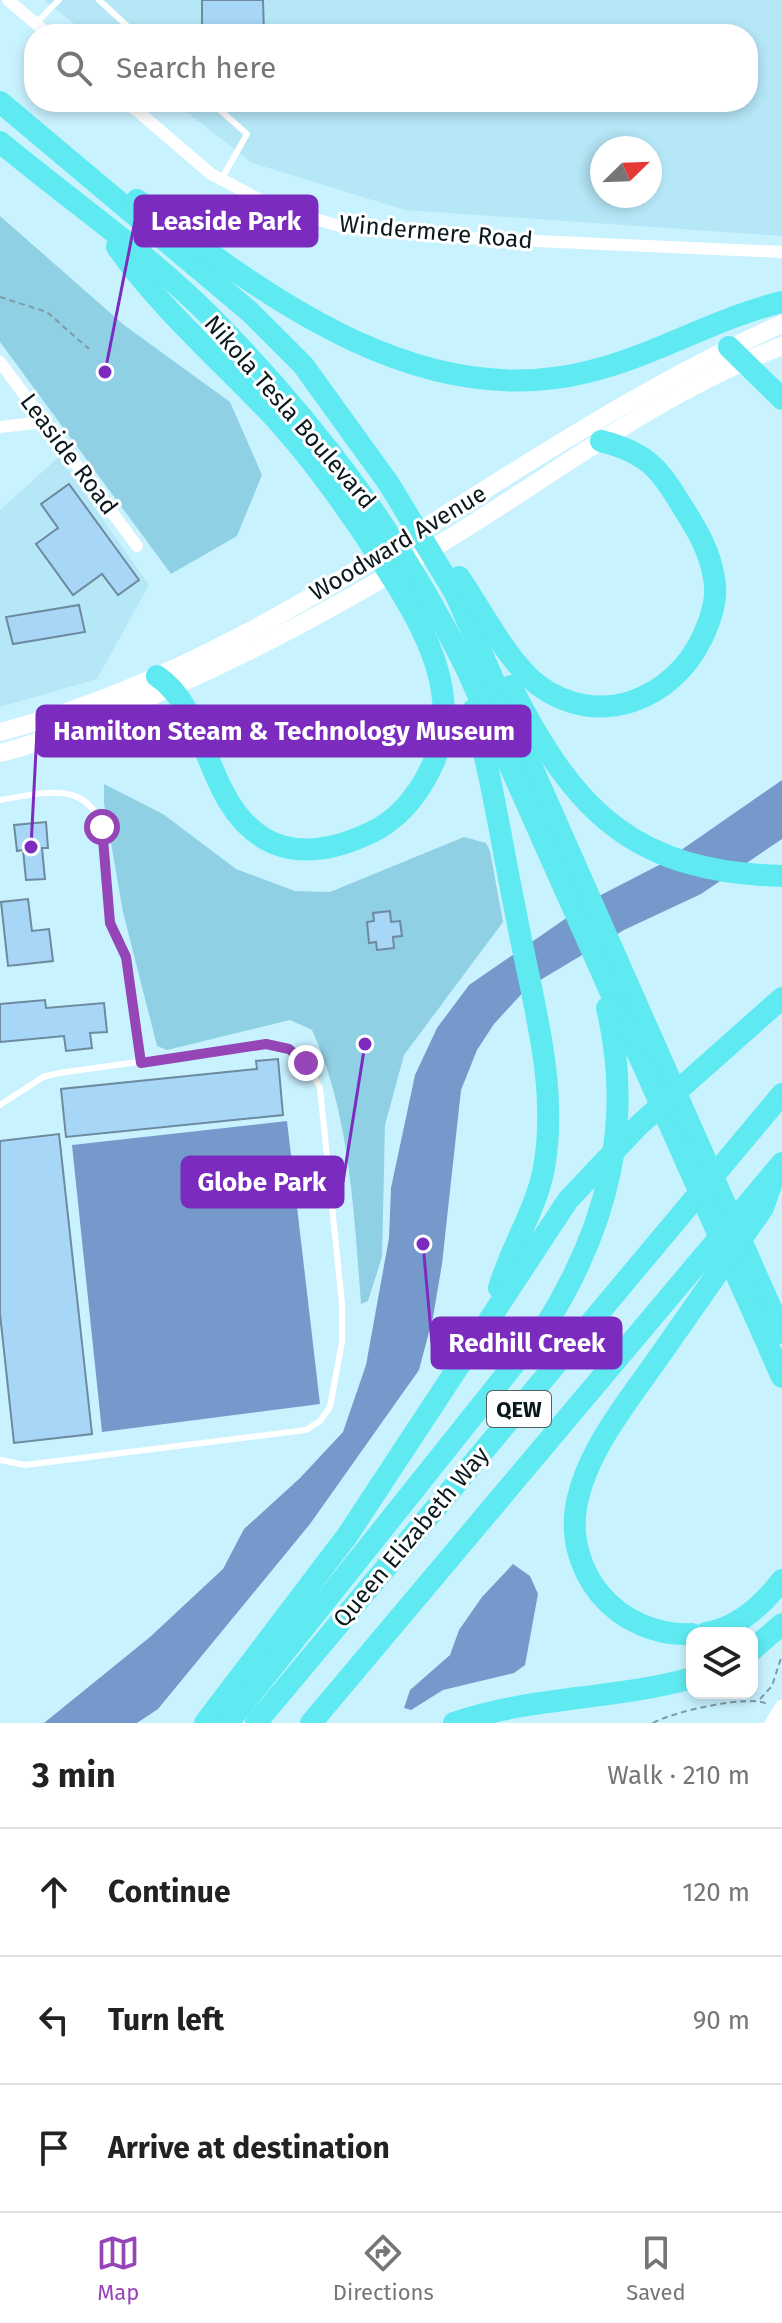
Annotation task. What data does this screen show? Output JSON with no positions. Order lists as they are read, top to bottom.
{
  "streets": {
    "highway": ["Nikola Tesla Boulevard", "QEW", "Queen Elizabeth Way"],
    "main road": ["Woodward Avenue"],
    "street": ["Windermere Road", "Leaside Road"]
  },
  "places": [
    "Leaside Park",
    "Hamilton Steam & Technology Museum",
    "Globe Park",
    "Redhill Creek"
  ],
  "north": "top right",
  "page": {
    "search": "Search here",
    "heading": ["3 min", "Walk · 210 m"],
    "list": [
      ["Continue", "120 m"],
      ["Turn left", "90 m"],
      "Arrive at destination"
    ],
    "nav": ["Map", "Directions", "Saved"]
  }
}
